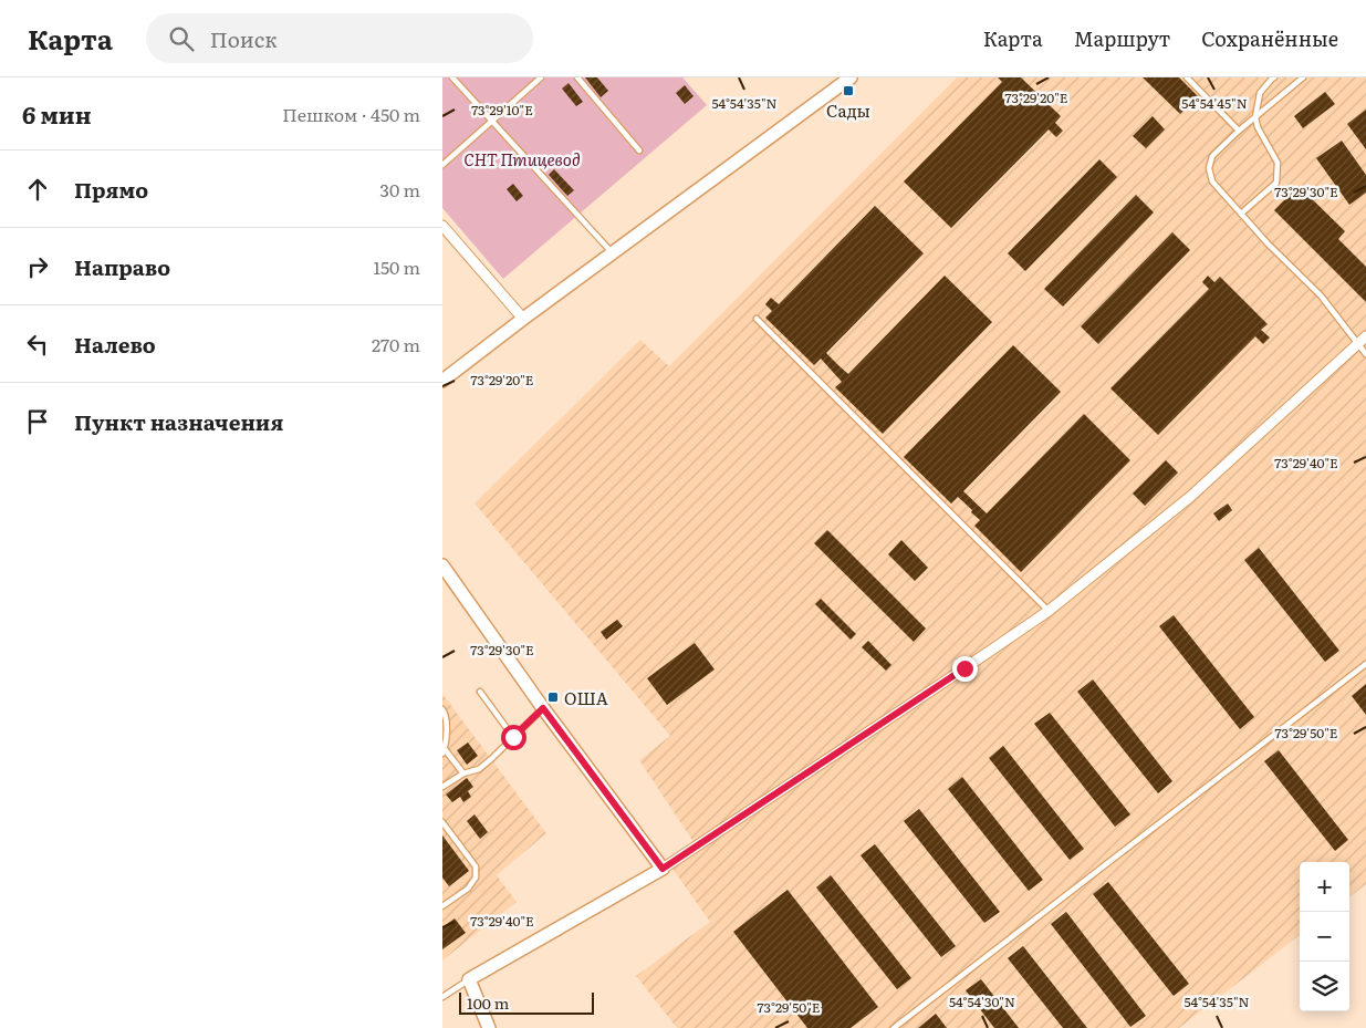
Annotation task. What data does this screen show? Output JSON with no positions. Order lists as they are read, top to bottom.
{
  "parks": ["СНТ Птицевод"],
  "places": {
    "transit": ["Сады", "ОША"]
  },
  "scale_bar": "100 m",
  "page": {
    "header": "Карта",
    "search": "Поиск",
    "nav": ["Карта", "Маршрут", "Сохранённые"],
    "heading": ["6 мин", "Пешком · 450 m"],
    "list": [
      ["Прямо", "30 m"],
      ["Направо", "150 m"],
      ["Налево", "270 m"],
      "Пункт назначения"
    ],
    "map_buttons": ["+", "−"],
    "scale": "100 m"
  },
  "coordinates": [
    "73°29'20\"E",
    "54°54'35\"N",
    "54°54'45\"N",
    "73°29'10\"E",
    "73°29'30\"E",
    "73°29'40\"E",
    "73°29'50\"E",
    "54°54'30\"N"
  ]
}
